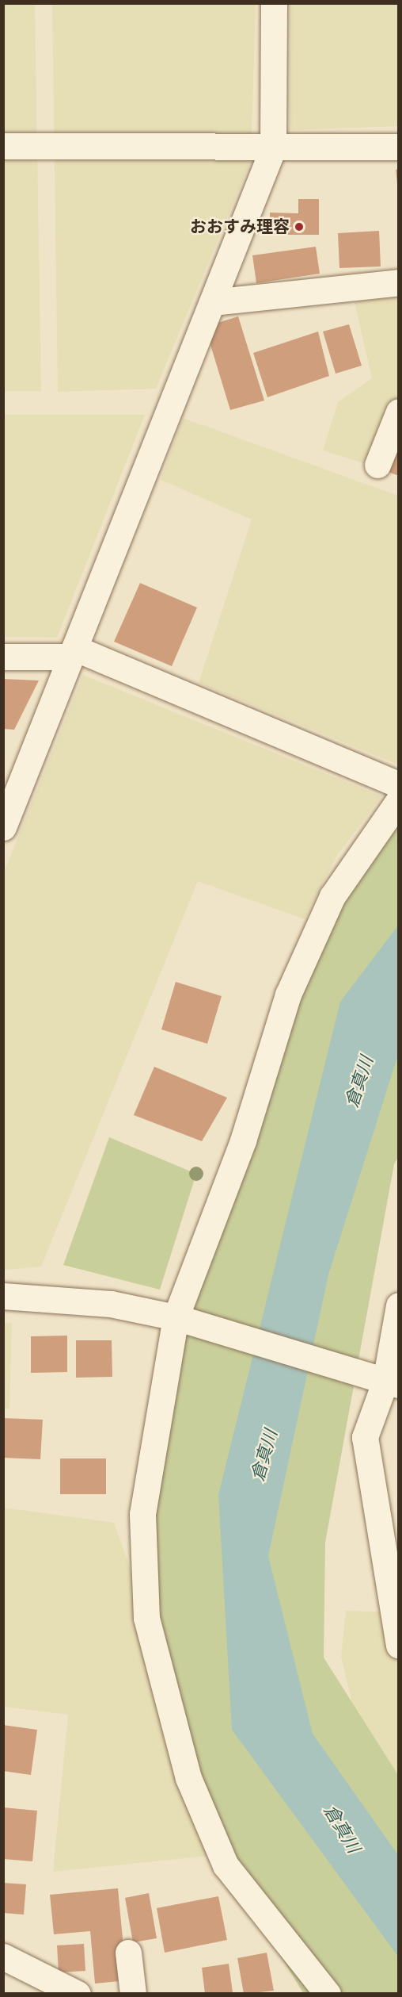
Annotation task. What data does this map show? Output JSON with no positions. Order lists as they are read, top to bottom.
{
  "water": ["倉真川"],
  "places": ["おおすみ理容"]
}
